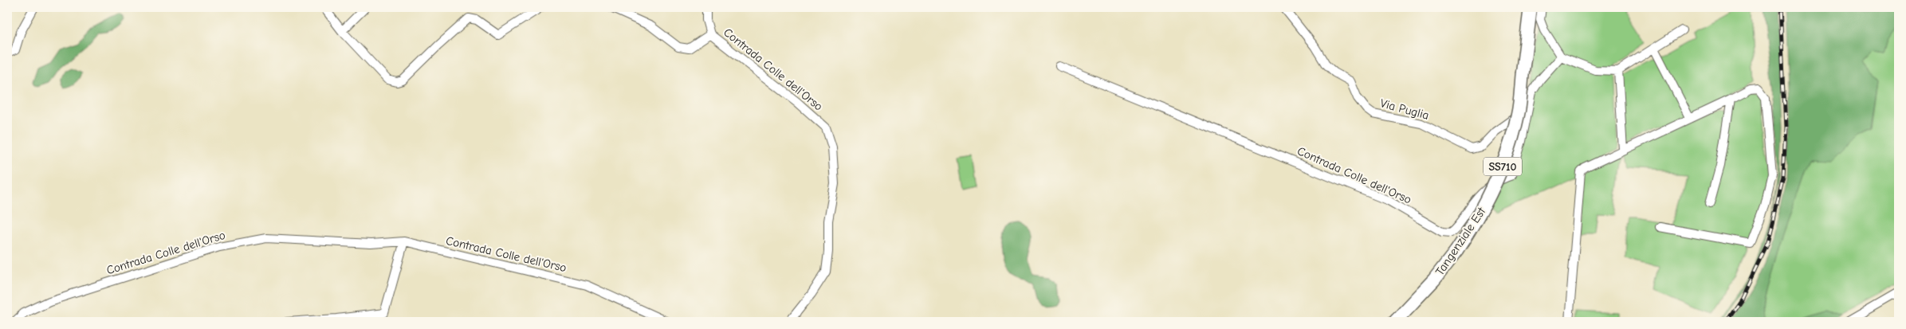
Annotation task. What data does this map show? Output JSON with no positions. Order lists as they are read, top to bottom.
{
  "streets": {
    "main road": ["SS710", "Tangenziale Est"],
    "street": ["Contrada Colle dell'Orso", "Via Puglia"]
  },
  "crossings": [
    ["Contrada Colle dell'Orso", "Via Puglia"]
  ]
}
